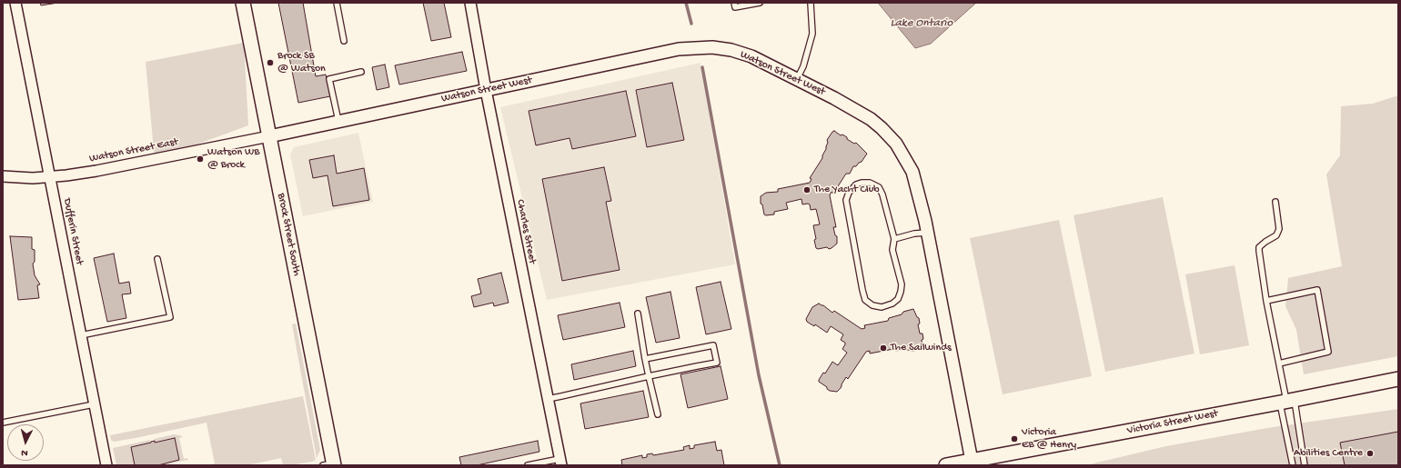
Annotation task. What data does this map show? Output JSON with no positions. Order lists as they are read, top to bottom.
{
  "streets": {
    "main road": ["Brock Street South", "Victoria Street West"],
    "street": [
      "Watson Street West",
      "Watson Street East",
      "Dufferin Street",
      "Charles Street"
    ]
  },
  "crossings": [
    ["Watson Street West", "Watson Street East"],
    ["Watson Street West", "Charles Street"],
    ["Watson Street West", "Brock Street South"],
    ["Watson Street West", "Victoria Street West"],
    ["Watson Street East", "Dufferin Street"],
    ["Watson Street East", "Brock Street South"]
  ],
  "water": ["Lake Ontario"],
  "places": [
    "Brock SB @ Watson",
    "Watson WB @ Brock",
    "The Yacht Club",
    "The Sailwinds",
    "Victoria EB @ Henry",
    "Abilities Centre"
  ],
  "north": "bottom"
}
